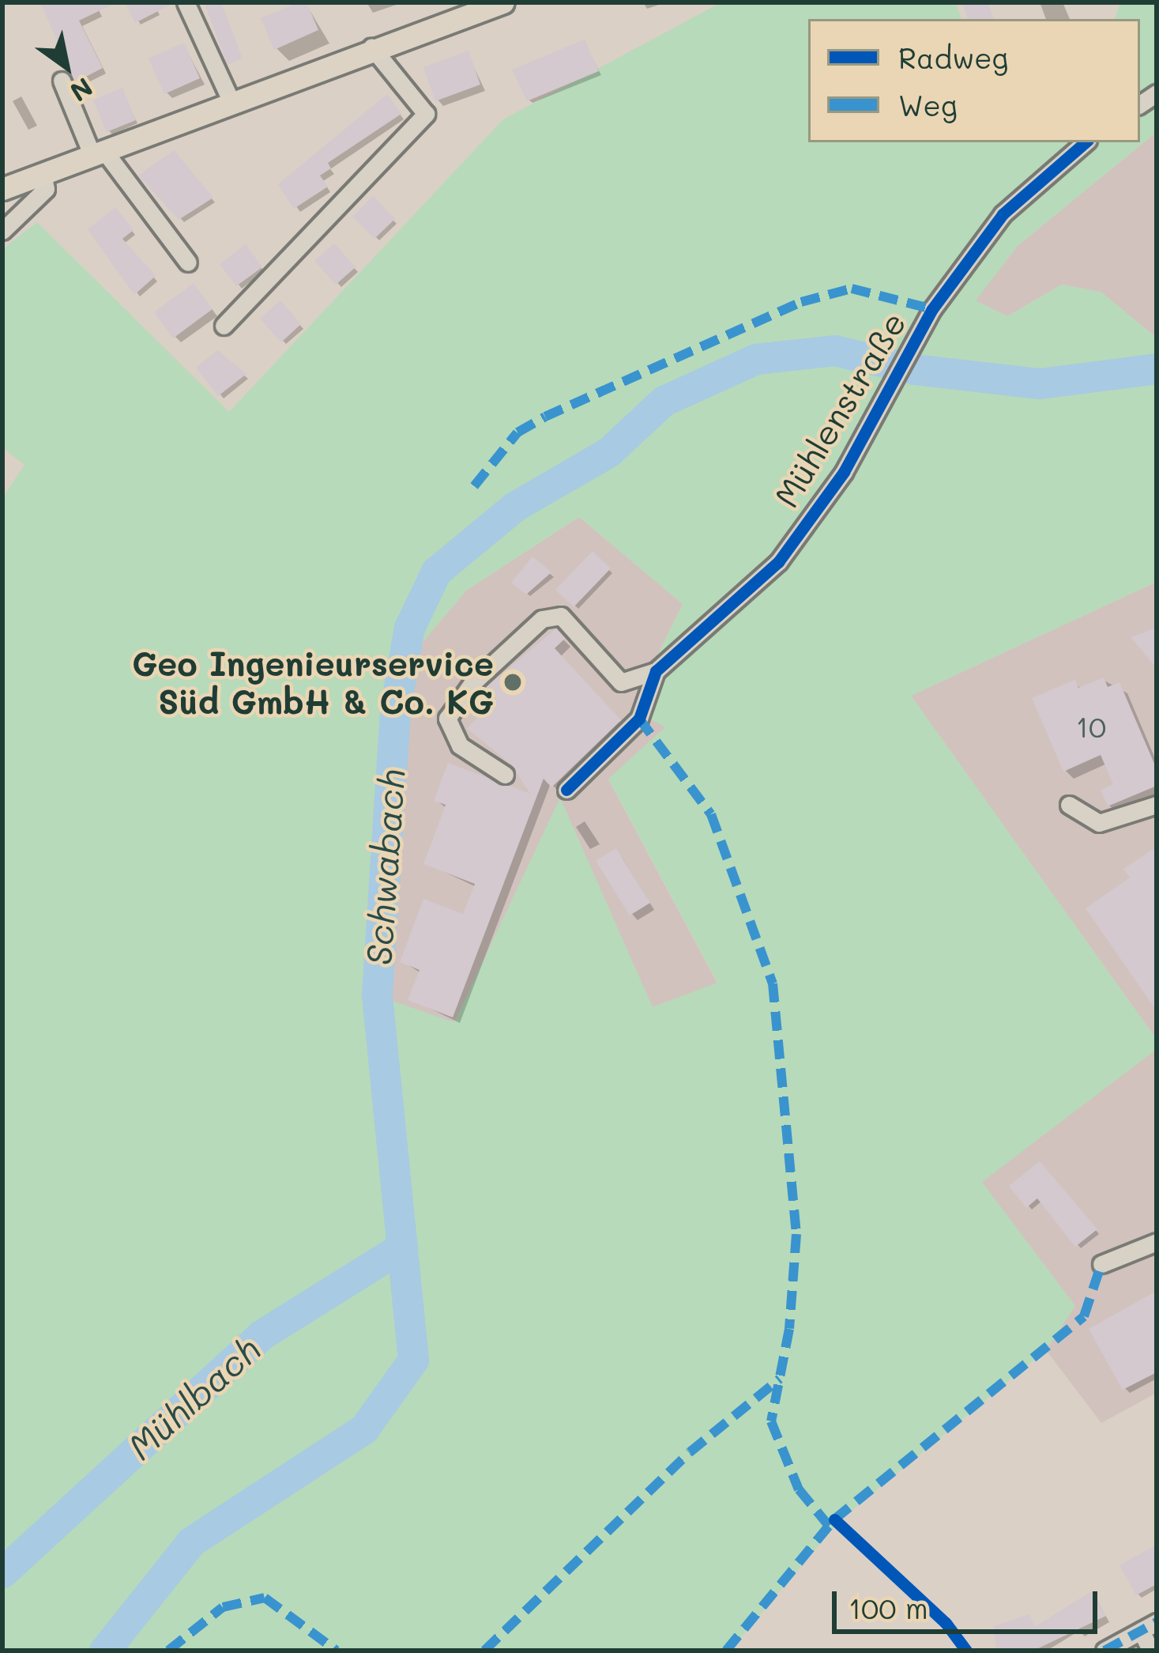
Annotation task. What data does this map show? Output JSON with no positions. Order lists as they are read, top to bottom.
{
  "streets": {
    "street": ["Mühlenstraße"]
  },
  "water": ["Schwabach", "Mühlbach"],
  "places": ["Geo Ingenieurservice Süd GmbH & Co. KG"],
  "house_numbers": ["10"],
  "legend": ["Radweg", "Weg"],
  "scale_bar": "100 m",
  "north": "bottom right"
}
